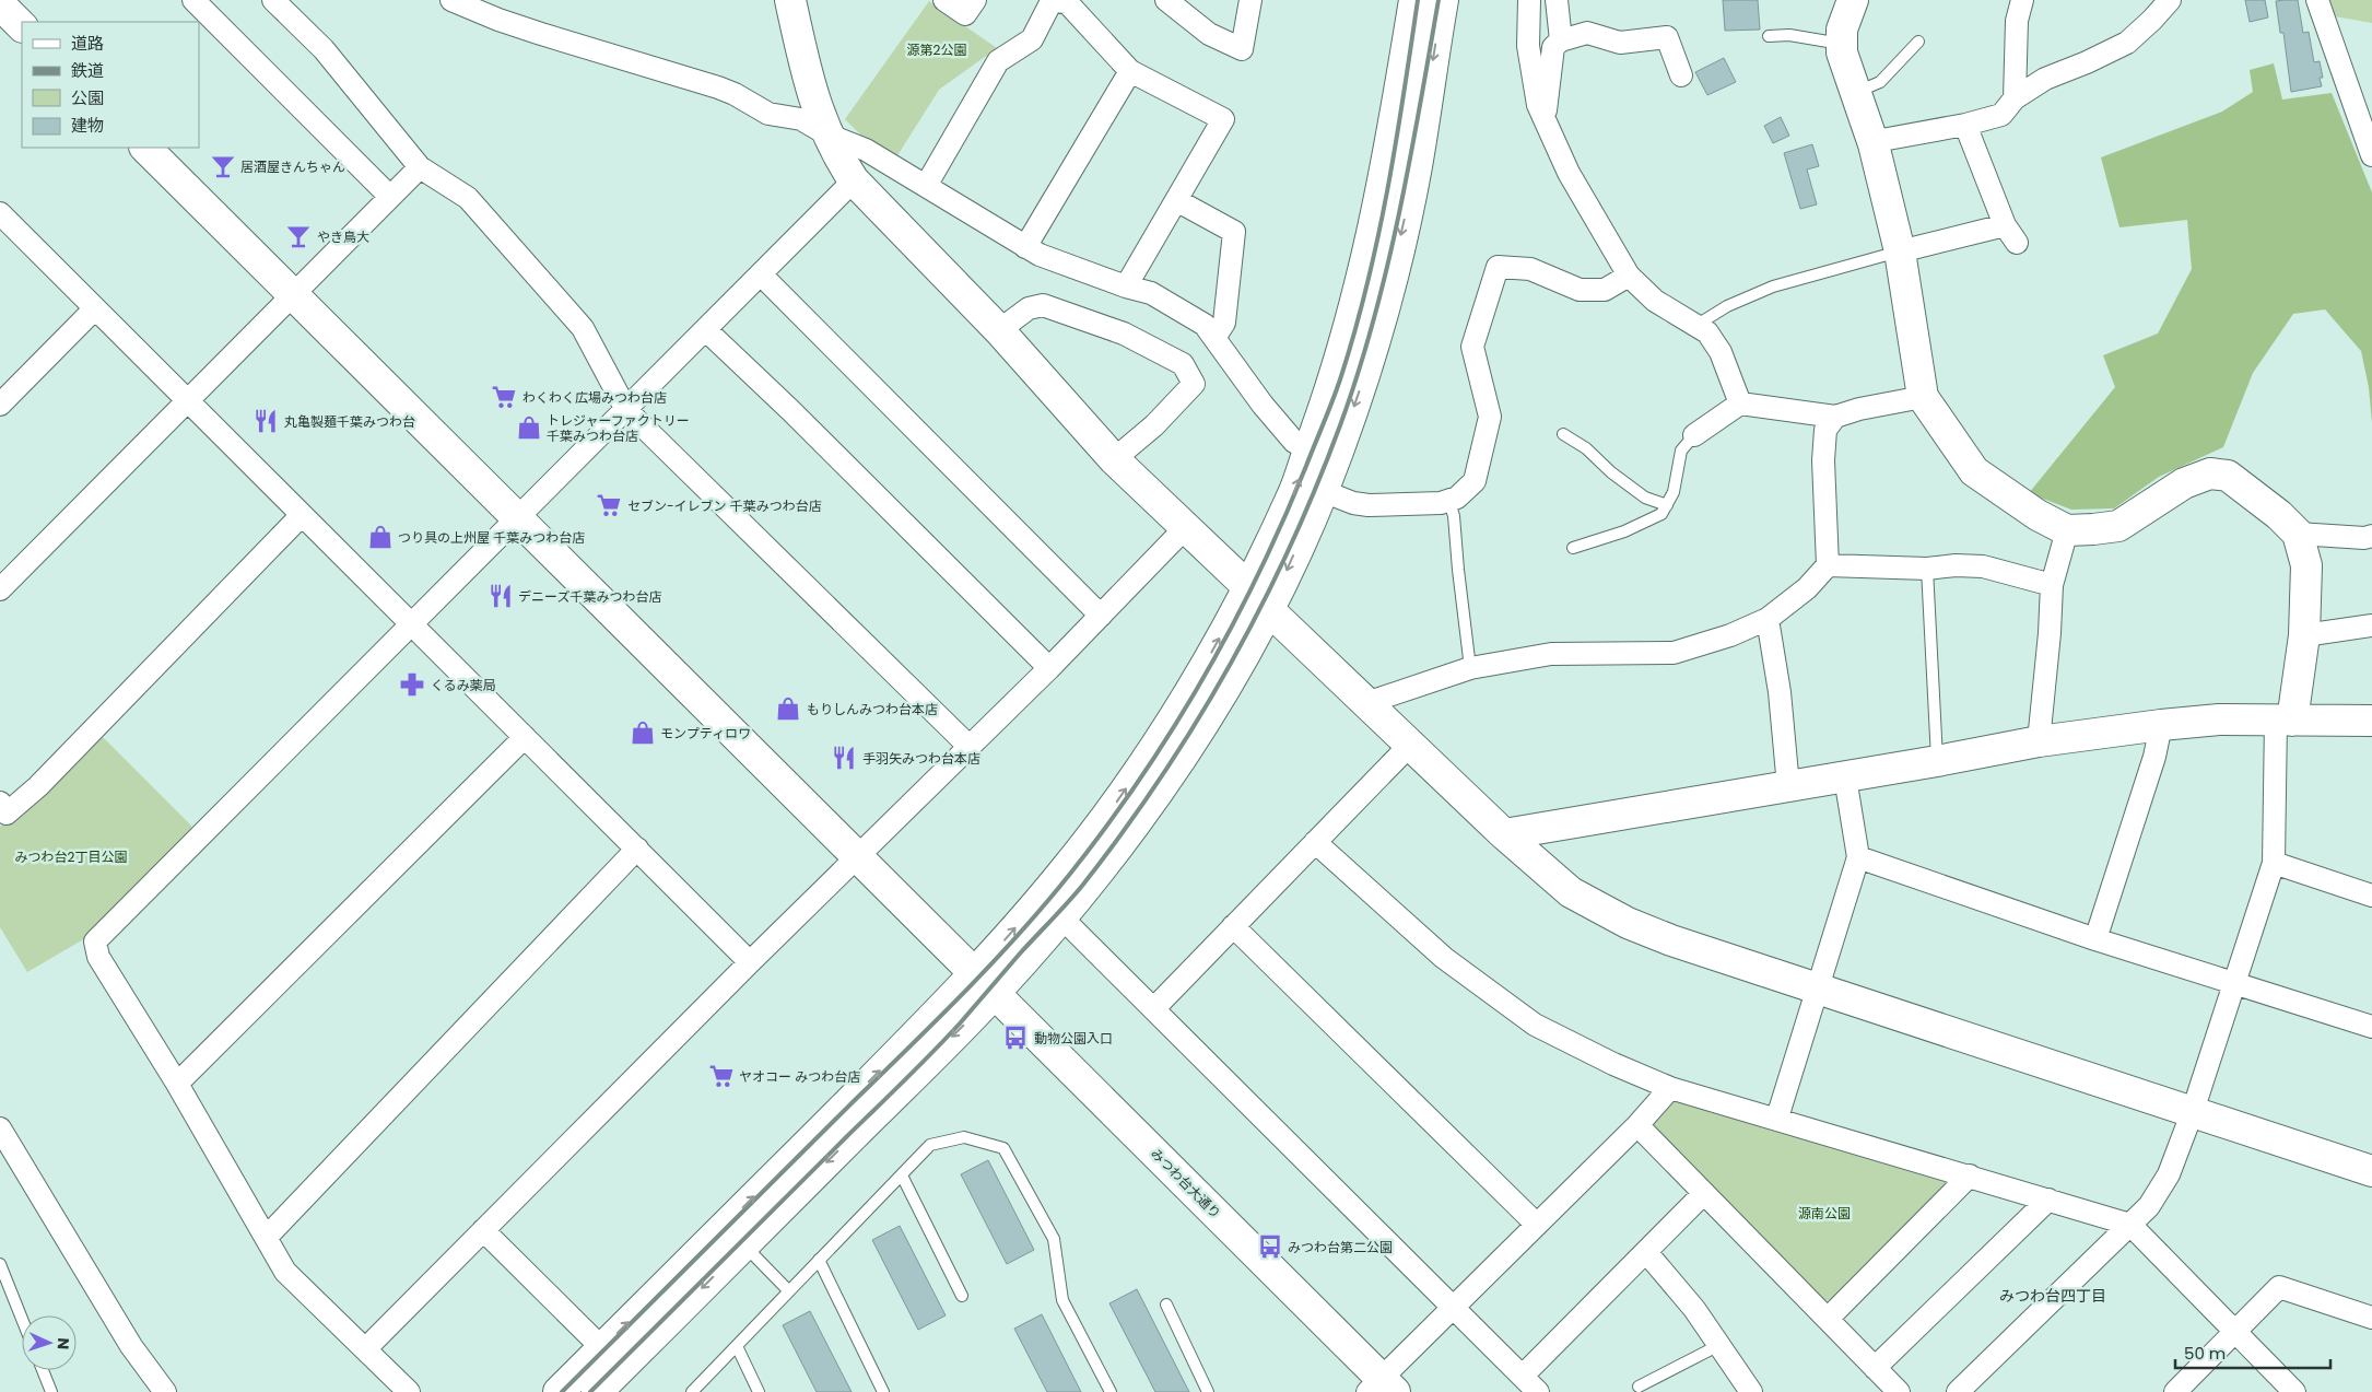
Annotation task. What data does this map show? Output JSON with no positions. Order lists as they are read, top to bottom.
{
  "streets": {
    "street": ["みつわ台大通り"]
  },
  "districts": ["みつわ台四丁目"],
  "parks": ["源第2公園", "みつわ台2丁目公園", "源南公園"],
  "places": {
    "bar": ["居酒屋きんちゃん", "やき鳥大"],
    "supermarket": ["わくわく広場みつわ台店", "セブン-イレブン 千葉みつわ台店", "ヤオコー みつわ台店"],
    "restaurant": ["丸亀製麺千葉みつわ台", "デニーズ千葉みつわ台店", "手羽矢みつわ台本店"],
    "shop": [
      "トレジャーファクトリー 千葉みつわ台店",
      "つり具の上州屋 千葉みつわ台店",
      "もりしんみつわ台本店",
      "モンプティロワ"
    ],
    "pharmacy": ["くるみ薬局"],
    "bus stop": ["動物公園入口", "みつわ台第二公園"]
  },
  "legend": [
    "道路",
    "鉄道",
    "公園",
    "建物"
  ],
  "scale_bar": "50 m",
  "north": "right"
}
